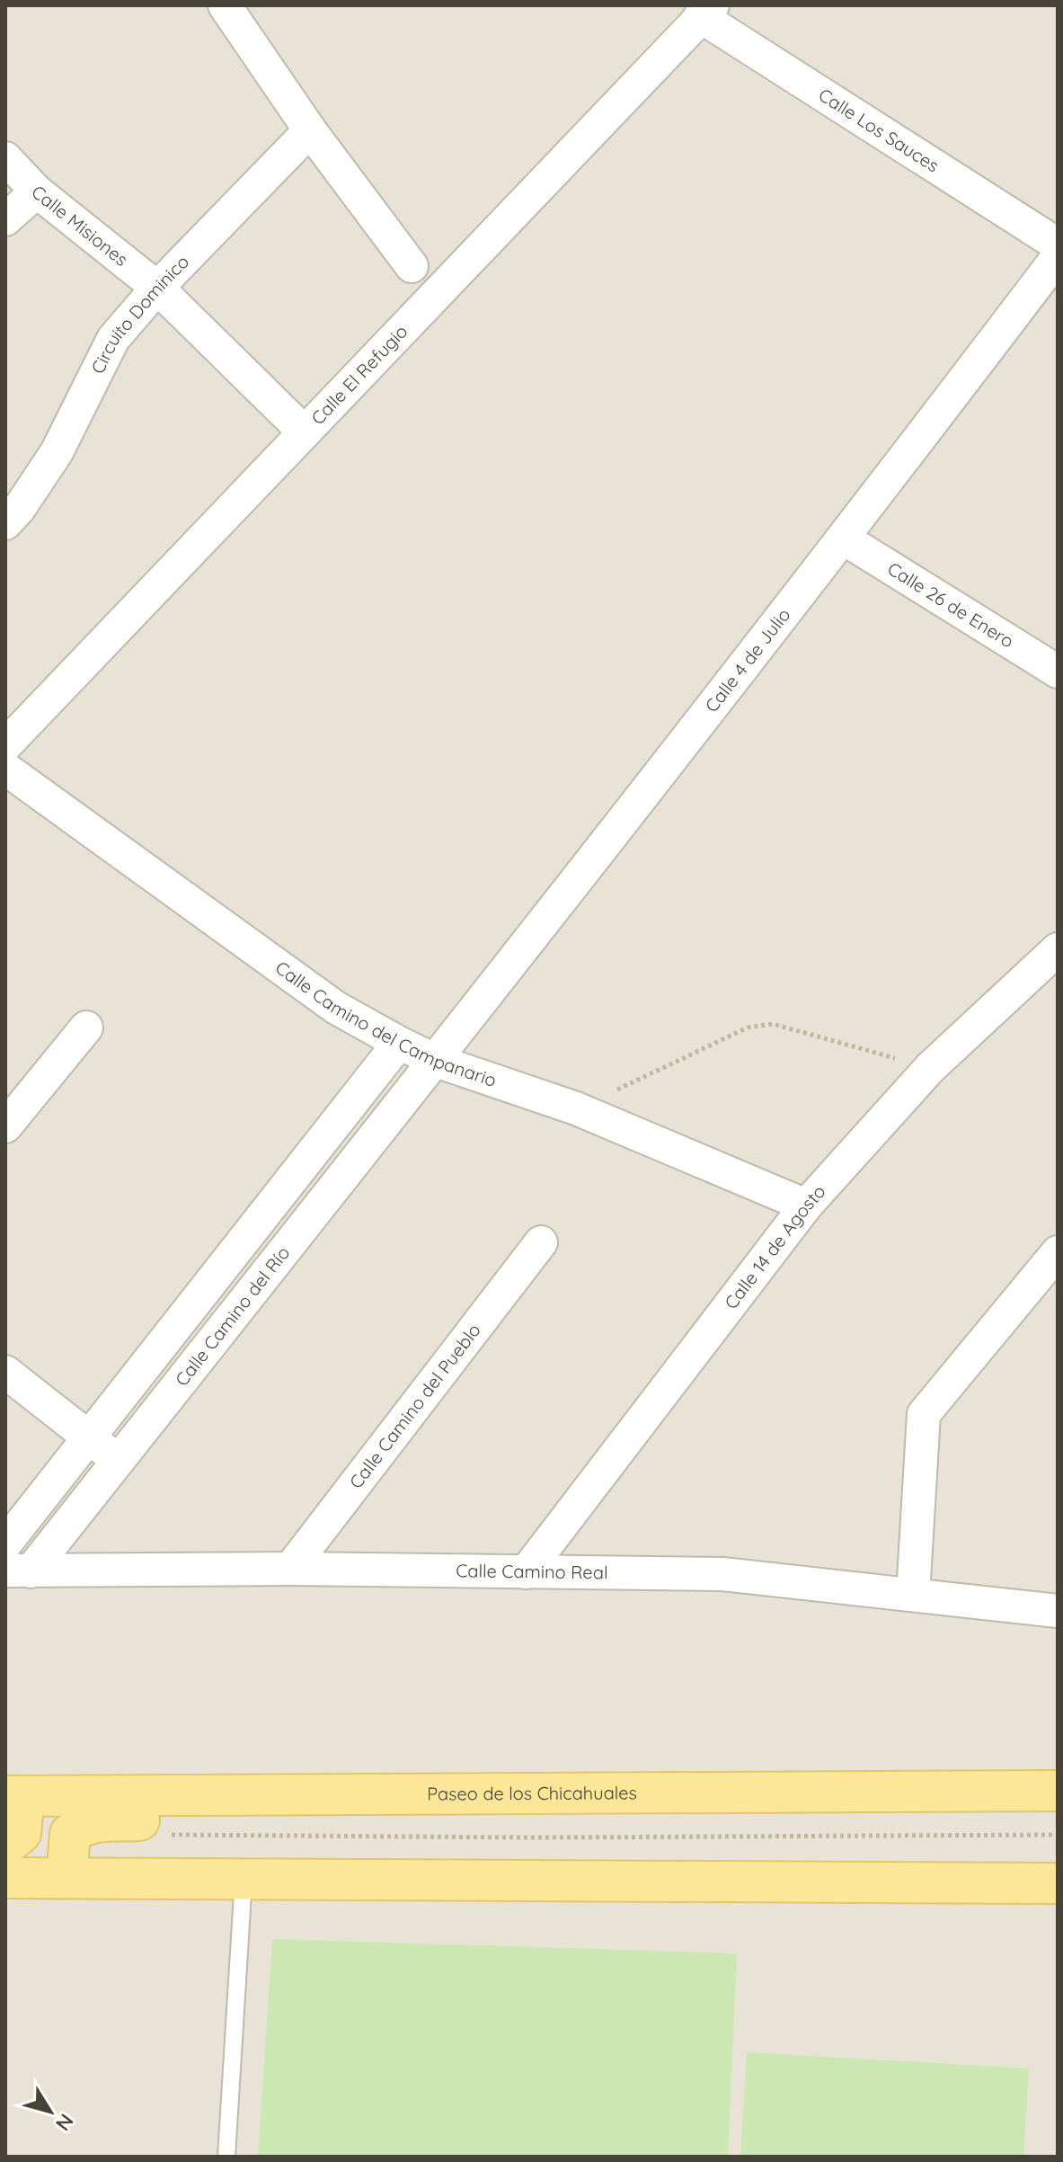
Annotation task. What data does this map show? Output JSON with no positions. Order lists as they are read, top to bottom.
{
  "streets": {
    "main road": ["Paseo de los Chicahuales"],
    "street": [
      "Calle Los Sauces",
      "Calle Misiones",
      "Circuito Dominico",
      "Calle El Refugio",
      "Calle 26 de Enero",
      "Calle 4 de Julio",
      "Calle Camino del Campanario",
      "Calle 14 de Agosto",
      "Calle Camino del Río",
      "Calle Camino del Pueblo",
      "Calle Camino Real"
    ]
  },
  "crossings": [
    ["Calle Los Sauces", "Calle El Refugio"],
    ["Calle Misiones", "Circuito Dominico"],
    ["Calle Misiones", "Calle El Refugio"],
    ["Calle 26 de Enero", "Calle 4 de Julio"],
    ["Calle 4 de Julio", "Calle Camino del Campanario"],
    ["Calle 4 de Julio", "Calle Camino del Río"],
    ["Calle Camino del Campanario", "Calle 14 de Agosto"],
    ["Calle Camino del Campanario", "Calle Camino del Río"],
    ["Calle 14 de Agosto", "Calle Camino Real"],
    ["Calle Camino del Río", "Calle Camino Real"],
    ["Calle Camino del Pueblo", "Calle Camino Real"]
  ],
  "north": "bottom right"
}
